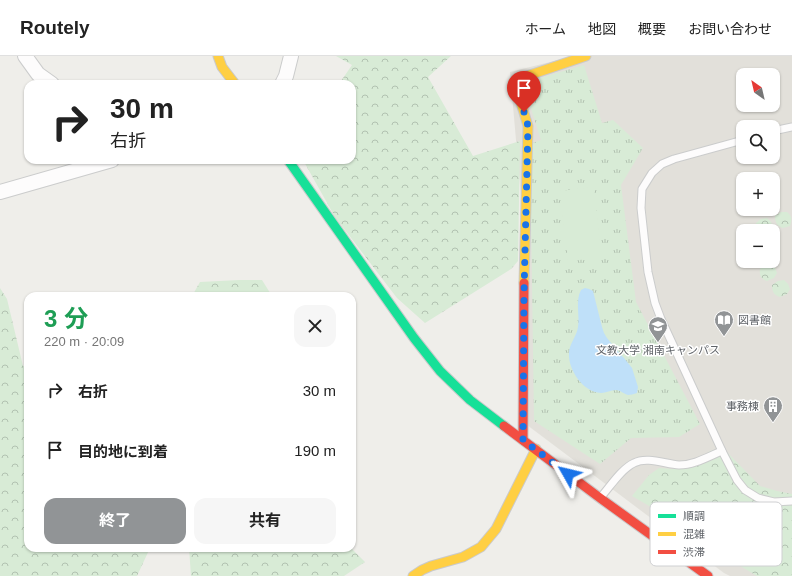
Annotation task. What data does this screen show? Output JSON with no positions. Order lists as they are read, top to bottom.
{
  "places": {
    "library": ["図書館"],
    "school or university": ["文教大学 湘南キャンパス"],
    "building": ["事務棟"]
  },
  "legend": ["順調", "混雑", "渋滞"],
  "north": "top left",
  "page": {
    "header": "Routely",
    "nav": [
      "ホーム",
      "地図",
      "概要",
      "お問い合わせ"
    ],
    "map_buttons": ["+", "−"],
    "turn": ["30 m", "右折"],
    "heading": ["3 分", "220 m · 20:09"],
    "list": [
      {
        "name": "右折",
        "value": "30 m"
      },
      {
        "name": "目的地に到着",
        "value": "190 m"
      }
    ],
    "buttons": ["終了", "共有"]
  }
}
